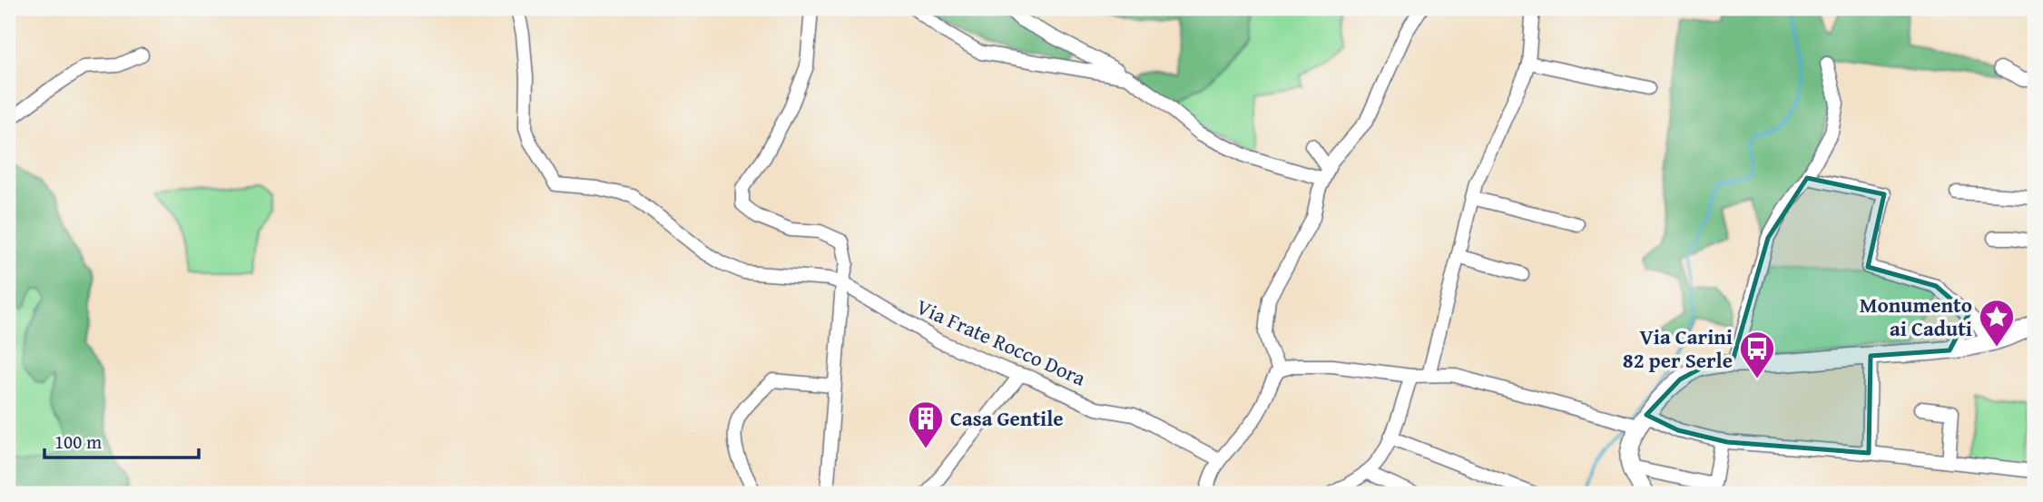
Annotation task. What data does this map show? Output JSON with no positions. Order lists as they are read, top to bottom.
{
  "streets": {
    "street": ["Via Frate Rocco Dora"]
  },
  "places": {
    "place": ["Monumento ai Caduti"],
    "bus stop": ["Via Carini 82 per Serle"],
    "building": ["Casa Gentile"]
  },
  "scale_bar": "100 m"
}
